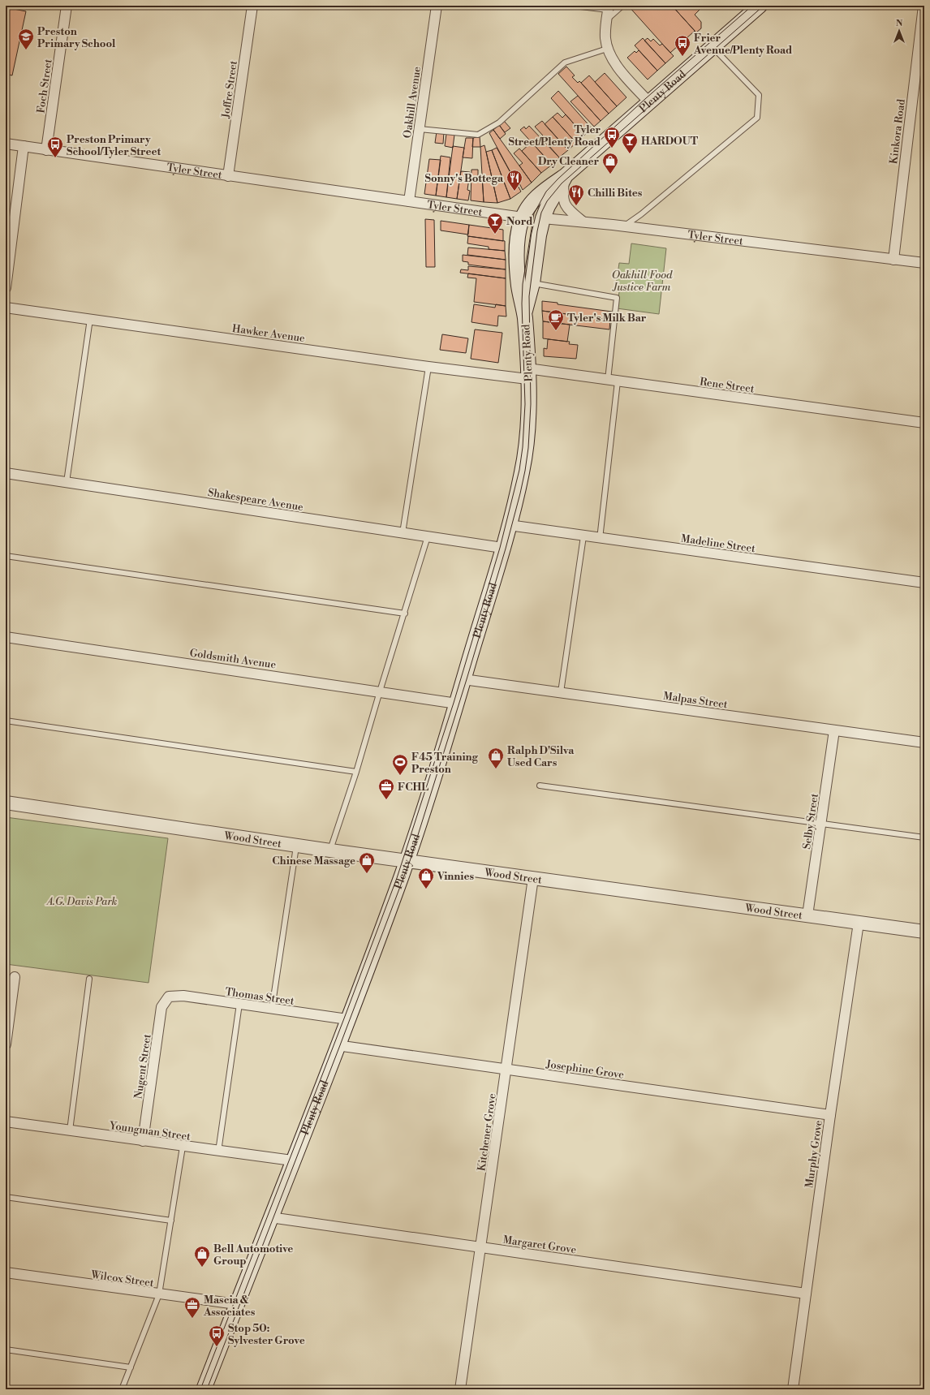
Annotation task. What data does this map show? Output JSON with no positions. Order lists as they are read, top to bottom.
{
  "streets": {
    "main road": ["Plenty Road", "Tyler Street"],
    "street": [
      "Foch Street",
      "Joffre Street",
      "Oakhill Avenue",
      "Kinkora Road",
      "Hawker Avenue",
      "Rene Street",
      "Shakespeare Avenue",
      "Madeline Street",
      "Goldsmith Avenue",
      "Malpas Street",
      "Selby Street",
      "Wood Street",
      "Thomas Street",
      "Nugent Street",
      "Josephine Grove",
      "Youngman Street",
      "Kitchener Grove",
      "Murphy Grove",
      "Margaret Grove",
      "Wilcox Street"
    ]
  },
  "crossings": [
    ["Foch Street", "Tyler Street"],
    ["Joffre Street", "Tyler Street"],
    ["Plenty Road", "Tyler Street"],
    ["Plenty Road", "Hawker Avenue"],
    ["Plenty Road", "Rene Street"],
    ["Plenty Road", "Shakespeare Avenue"],
    ["Plenty Road", "Madeline Street"],
    ["Plenty Road", "Goldsmith Avenue"],
    ["Plenty Road", "Malpas Street"],
    ["Plenty Road", "Wood Street"],
    ["Plenty Road", "Thomas Street"],
    ["Plenty Road", "Josephine Grove"],
    ["Plenty Road", "Youngman Street"],
    ["Plenty Road", "Margaret Grove"],
    ["Plenty Road", "Wilcox Street"],
    ["Oakhill Avenue", "Tyler Street"],
    ["Kinkora Road", "Tyler Street"],
    ["Hawker Avenue", "Rene Street"],
    ["Malpas Street", "Selby Street"],
    ["Selby Street", "Wood Street"],
    ["Wood Street", "Kitchener Grove"],
    ["Wood Street", "Murphy Grove"],
    ["Thomas Street", "Nugent Street"],
    ["Nugent Street", "Youngman Street"],
    ["Josephine Grove", "Kitchener Grove"],
    ["Josephine Grove", "Murphy Grove"],
    ["Kitchener Grove", "Margaret Grove"],
    ["Murphy Grove", "Margaret Grove"]
  ],
  "parks": ["Oakhill Food Justice Farm", "A.G. Davis Park"],
  "places": {
    "school or university": ["Preston Primary School"],
    "bus stop": [
      "Frier Avenue/Plenty Road",
      "Tyler Street/Plenty Road",
      "Preston Primary School/Tyler Street",
      "Stop 50: Sylvester Grove"
    ],
    "bar": ["HARDOUT", "Nord"],
    "shop": [
      "Dry Cleaner",
      "Ralph D'Silva Used Cars",
      "Chinese Massage",
      "Vinnies",
      "Bell Automotive Group"
    ],
    "restaurant": ["Sonny's Bottega", "Chilli Bites"],
    "cafe": ["Tyler's Milk Bar"],
    "sports": ["F45 Training Preston"],
    "office": ["FCHL", "Mascia & Associates"]
  },
  "north": "top"
}
